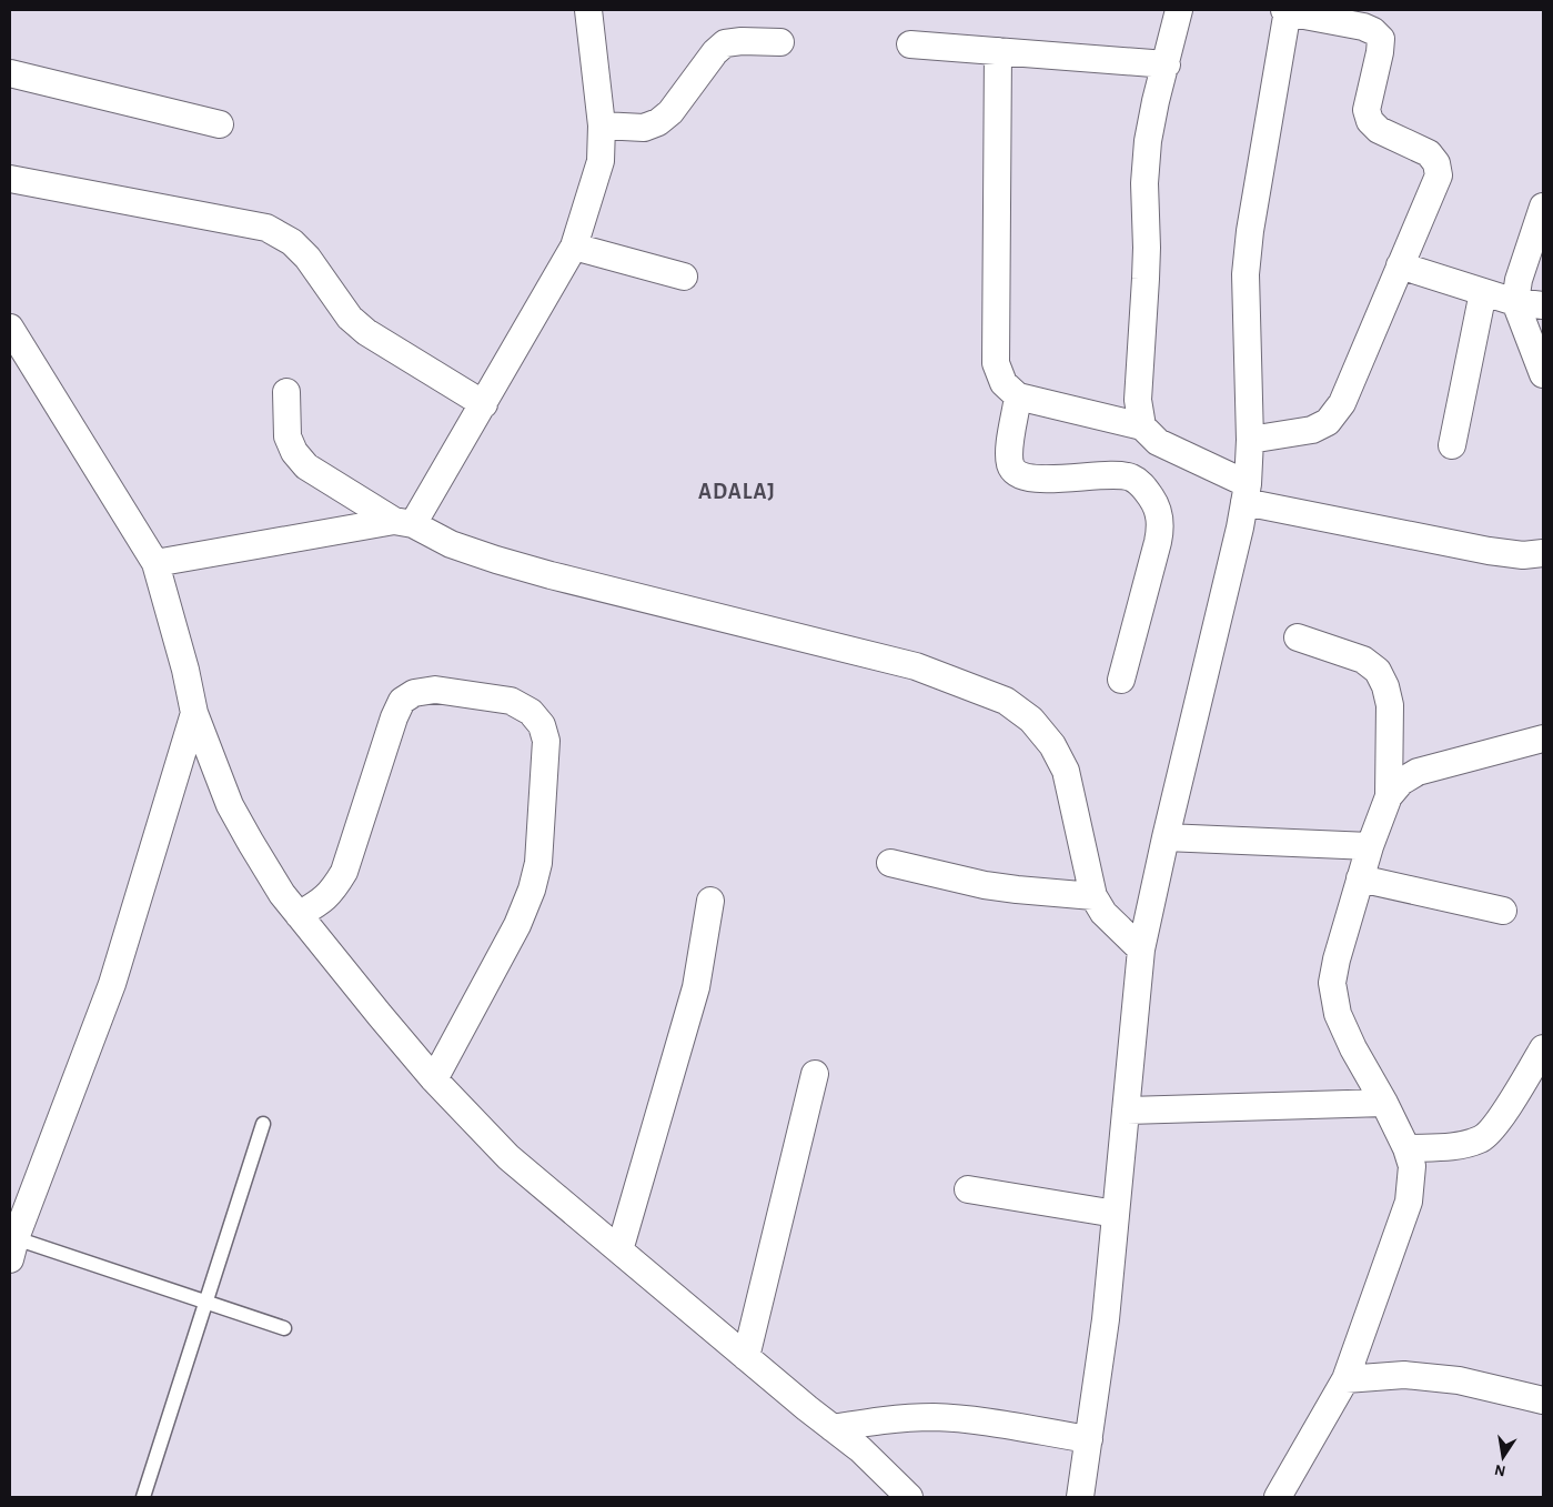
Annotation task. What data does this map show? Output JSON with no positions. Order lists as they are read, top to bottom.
{
  "districts": ["ADALAJ"],
  "north": "bottom"
}
